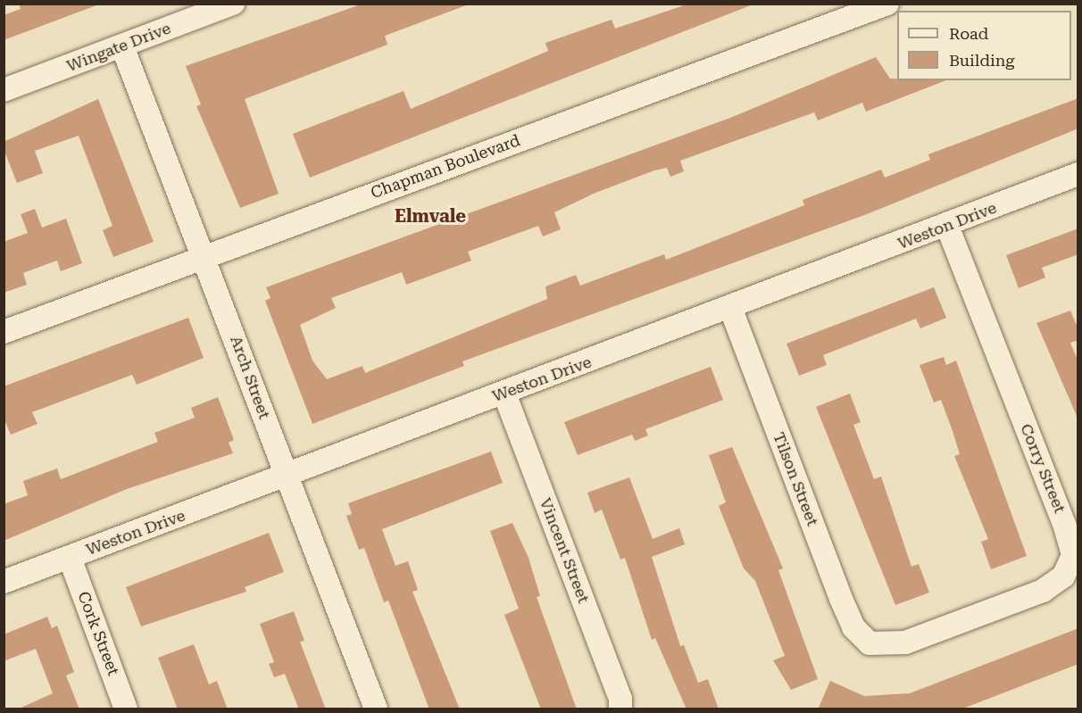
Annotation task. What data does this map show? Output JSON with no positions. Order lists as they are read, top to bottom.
{
  "streets": {
    "street": [
      "Wingate Drive",
      "Chapman Boulevard",
      "Weston Drive",
      "Arch Street",
      "Corry Street",
      "Tilson Street",
      "Vincent Street",
      "Cork Street"
    ]
  },
  "crossings": [
    ["Wingate Drive", "Arch Street"],
    ["Chapman Boulevard", "Arch Street"],
    ["Weston Drive", "Arch Street"],
    ["Weston Drive", "Corry Street"],
    ["Weston Drive", "Tilson Street"],
    ["Weston Drive", "Vincent Street"],
    ["Weston Drive", "Cork Street"],
    ["Corry Street", "Tilson Street"]
  ],
  "districts": ["Elmvale"],
  "legend": ["Road", "Building"]
}
